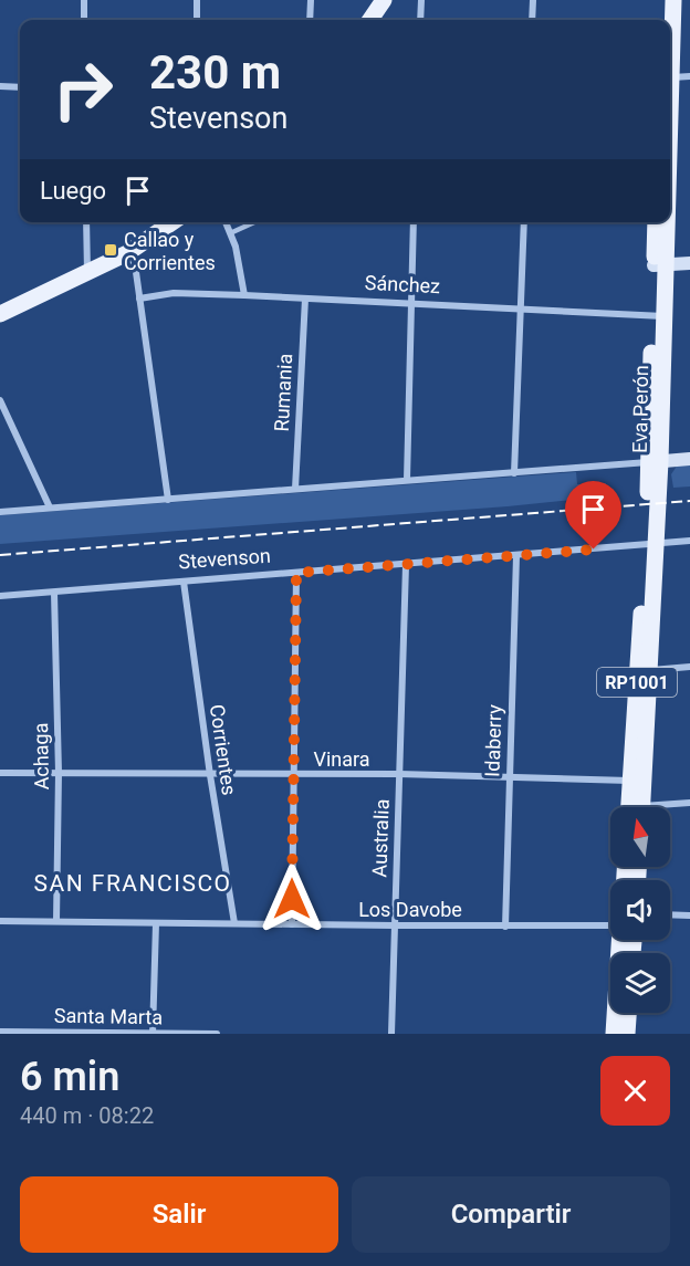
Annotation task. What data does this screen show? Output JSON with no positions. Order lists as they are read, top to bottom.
{
  "streets": {
    "main road": ["Eva Perón", "RP1001"],
    "street": [
      "Sánchez",
      "Rumania",
      "Stevenson",
      "Idaberry",
      "Corrientes",
      "Achaga",
      "Vinara",
      "Australia",
      "Los Davobe",
      "Santa Marta"
    ]
  },
  "crossings": [
    ["Sánchez", "Rumania"],
    ["Sánchez", "Eva Perón"],
    ["Eva Perón", "Stevenson"],
    ["Eva Perón", "Vinara"],
    ["Stevenson", "Idaberry"],
    ["Stevenson", "Corrientes"],
    ["Stevenson", "Achaga"],
    ["Stevenson", "Australia"],
    ["Idaberry", "Vinara"],
    ["Idaberry", "Los Davobe"],
    ["Corrientes", "Vinara"],
    ["Corrientes", "Los Davobe"],
    ["Achaga", "Vinara"],
    ["Achaga", "Los Davobe"],
    ["Vinara", "Australia"],
    ["Australia", "Los Davobe"]
  ],
  "districts": ["SAN FRANCISCO"],
  "places": {
    "transit": ["Callao y Corrientes"]
  },
  "north": "top",
  "page": {
    "turn": ["230 m", "Stevenson"],
    "then": "Luego",
    "heading": ["6 min", "440 m · 08:22"],
    "buttons": ["Salir", "Compartir"]
  }
}
